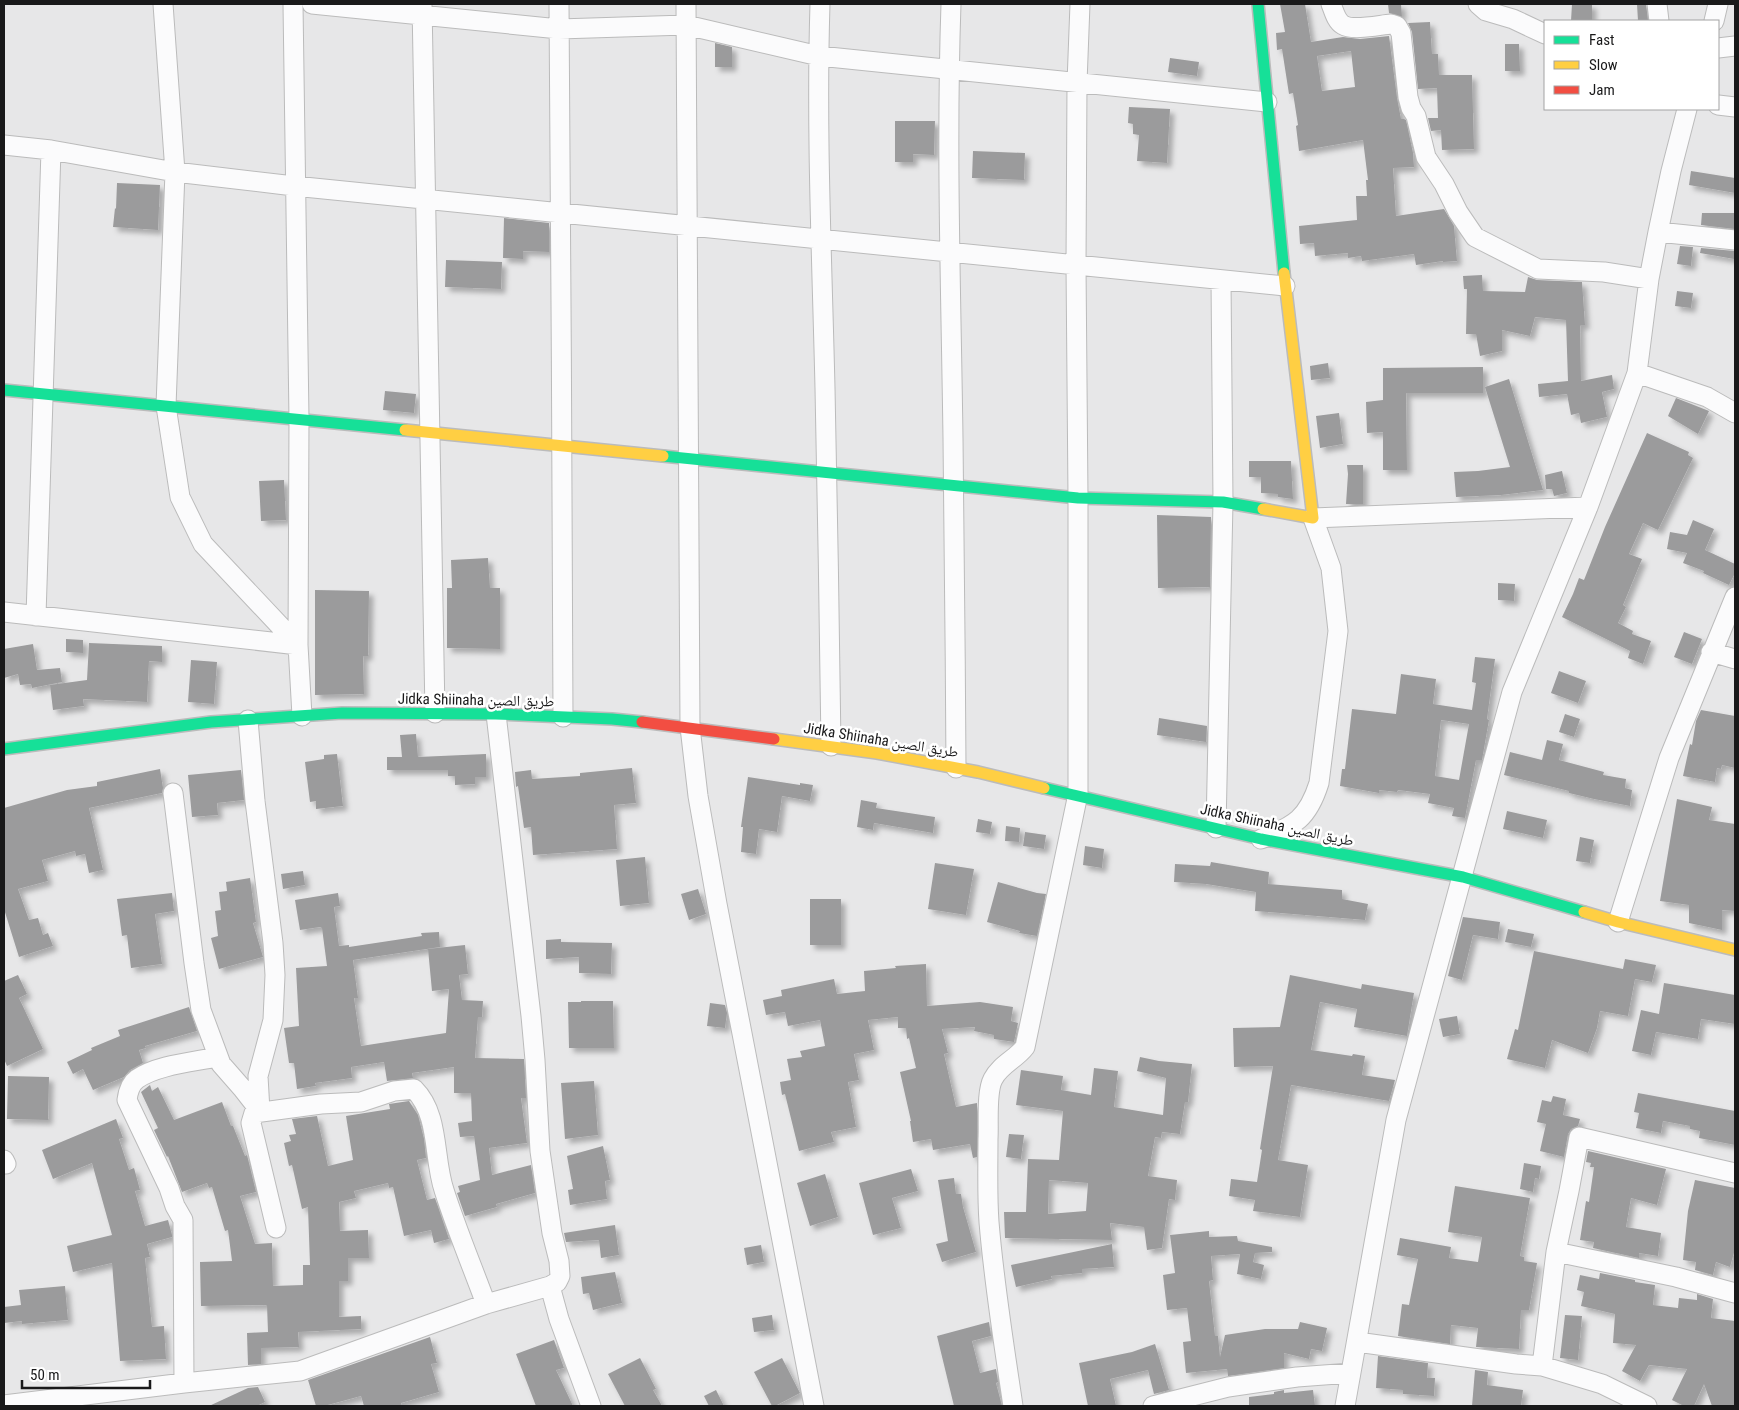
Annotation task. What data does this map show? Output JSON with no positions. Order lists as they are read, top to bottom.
{
  "streets": {
    "street": ["Jidka Shiinaha طريق الصين"]
  },
  "legend": ["Fast", "Slow", "Jam"],
  "scale_bar": "50 m"
}
